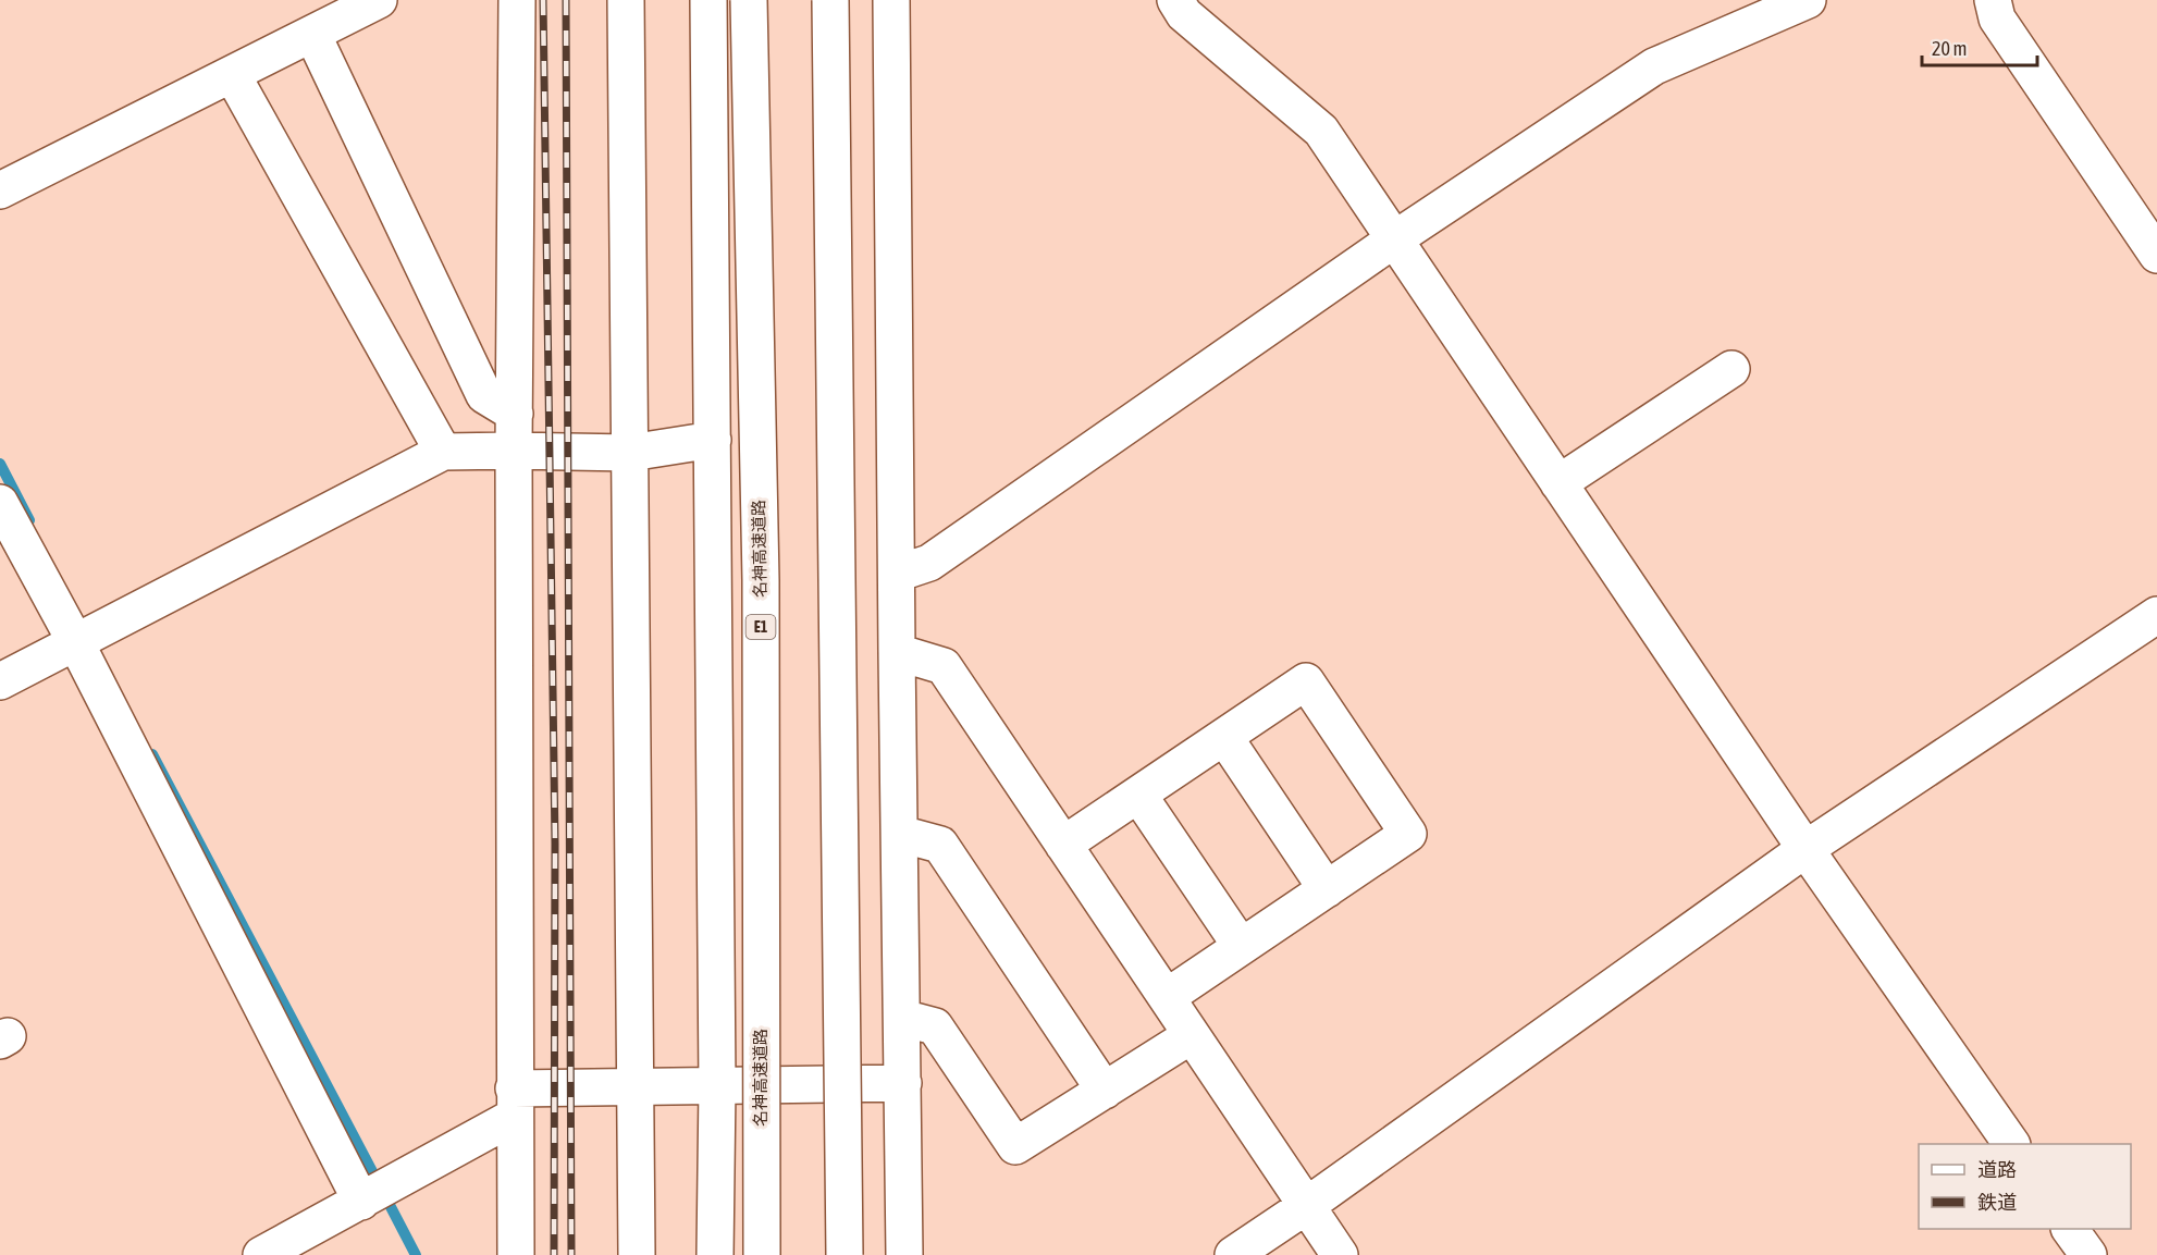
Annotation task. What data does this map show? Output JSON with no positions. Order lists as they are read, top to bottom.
{
  "streets": {
    "main road": ["名神高速道路", "E1"]
  },
  "legend": ["道路", "鉄道"],
  "scale_bar": "20 m"
}
